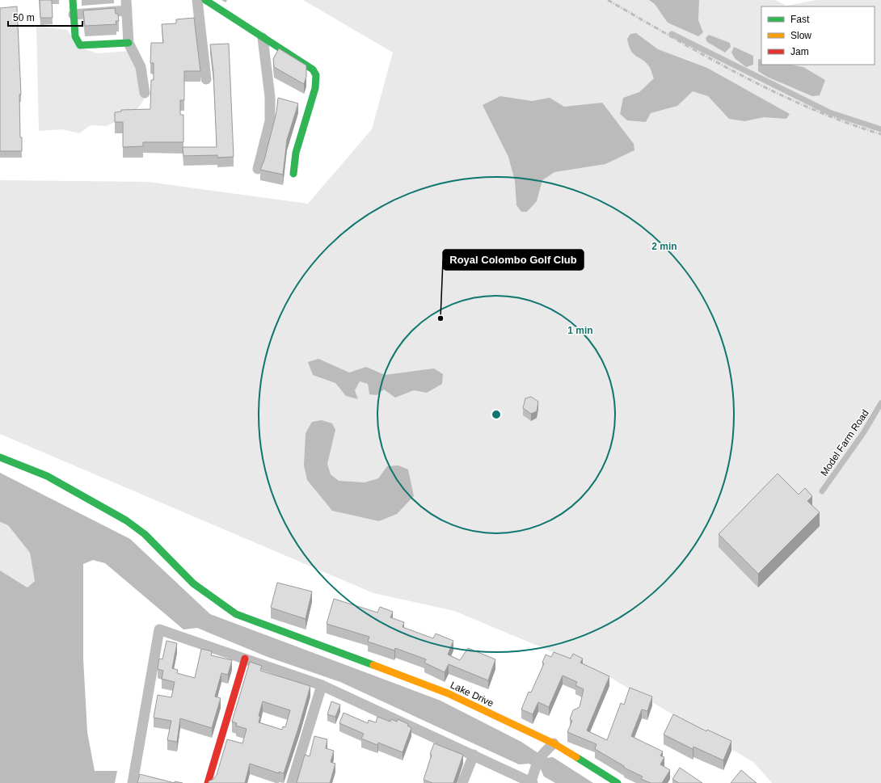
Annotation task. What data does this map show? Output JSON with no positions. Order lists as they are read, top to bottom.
{
  "streets": {
    "street": ["Lake Drive"],
    "lane": ["Model Farm Road"]
  },
  "places": ["Royal Colombo Golf Club"],
  "legend": ["Fast", "Slow", "Jam"],
  "scale_bar": "50 m",
  "rings": ["2 min", "1 min"]
}
